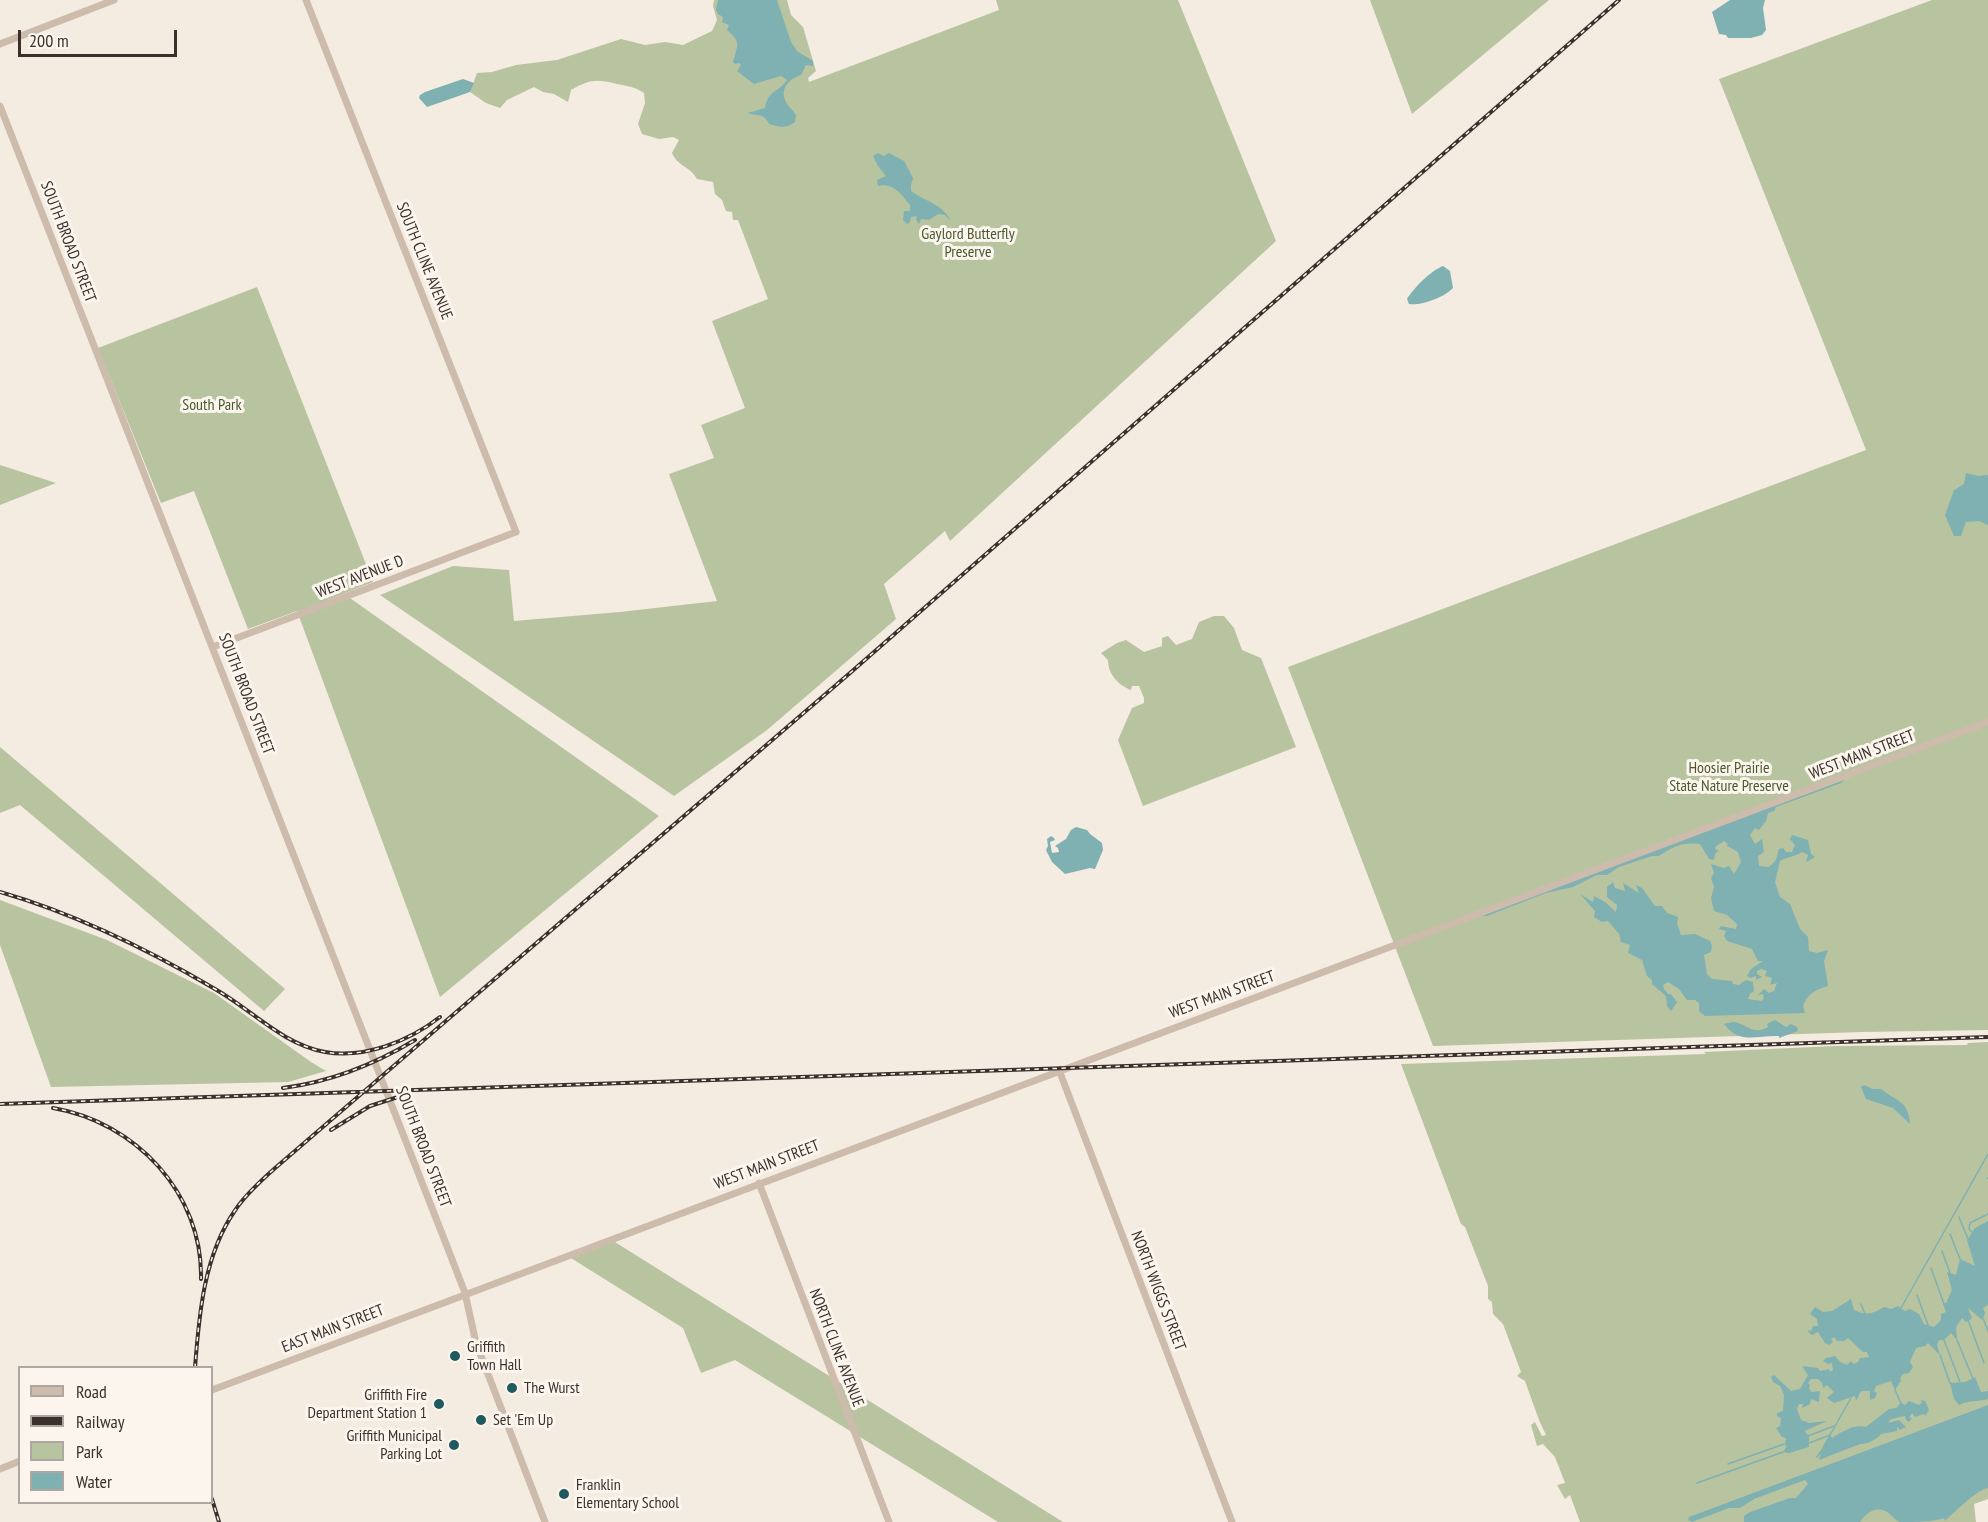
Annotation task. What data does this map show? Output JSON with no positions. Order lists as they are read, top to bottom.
{
  "streets": {
    "street": [
      "SOUTH BROAD STREET",
      "SOUTH CLINE AVENUE",
      "WEST AVENUE D",
      "WEST MAIN STREET",
      "NORTH WIGGS STREET",
      "EAST MAIN STREET",
      "NORTH CLINE AVENUE"
    ]
  },
  "crossings": [
    ["SOUTH BROAD STREET", "WEST AVENUE D"],
    ["SOUTH BROAD STREET", "WEST MAIN STREET"],
    ["SOUTH BROAD STREET", "EAST MAIN STREET"],
    ["SOUTH CLINE AVENUE", "WEST AVENUE D"],
    ["WEST MAIN STREET", "NORTH WIGGS STREET"],
    ["WEST MAIN STREET", "EAST MAIN STREET"],
    ["WEST MAIN STREET", "NORTH CLINE AVENUE"]
  ],
  "parks": ["Gaylord Butterfly Preserve", "South Park", "Hoosier Prairie State Nature Preserve"],
  "places": [
    "Griffith Town Hall",
    "The Wurst",
    "Griffith Fire Department Station 1",
    "Set 'Em Up",
    "Griffith Municipal Parking Lot",
    "Franklin Elementary School"
  ],
  "legend": [
    "Road",
    "Railway",
    "Park",
    "Water"
  ],
  "scale_bar": "200 m"
}
